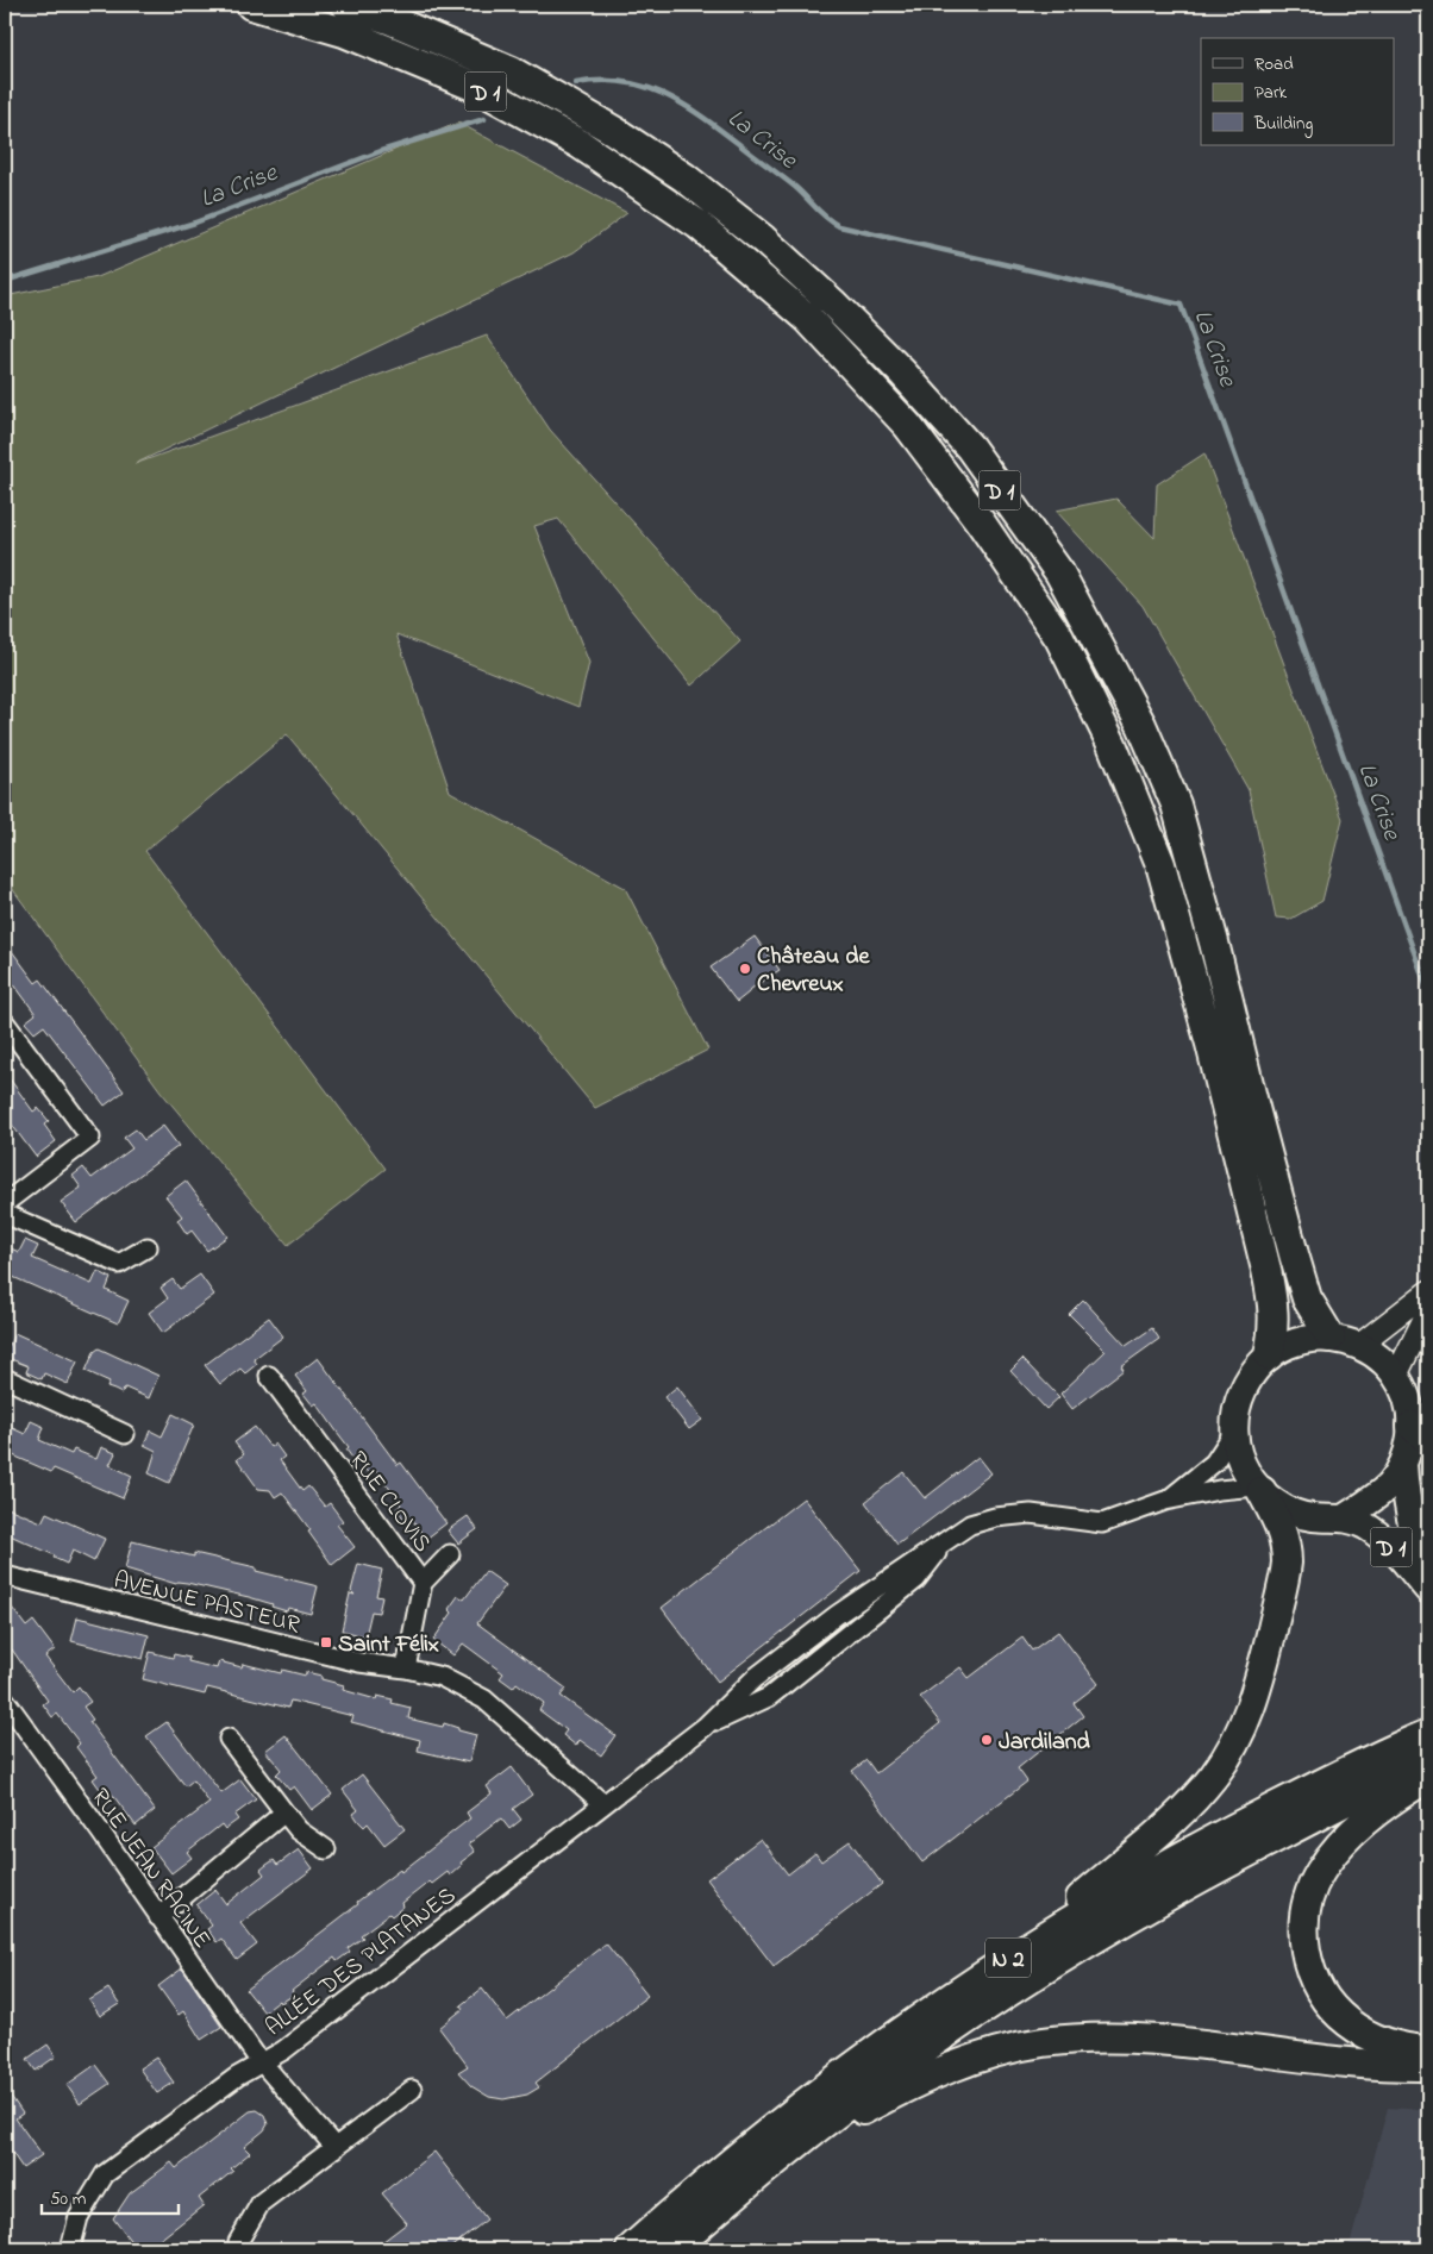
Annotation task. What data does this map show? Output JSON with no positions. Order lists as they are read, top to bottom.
{
  "streets": {
    "highway": ["D 1", "N 2"],
    "street": [
      "RUE CLOVIS",
      "AVENUE PASTEUR",
      "RUE JEAN RACINE",
      "ALLÉE DES PLATANES"
    ]
  },
  "crossings": [
    ["D 1", "ALLÉE DES PLATANES"],
    ["RUE CLOVIS", "AVENUE PASTEUR"],
    ["AVENUE PASTEUR", "ALLÉE DES PLATANES"],
    ["RUE JEAN RACINE", "ALLÉE DES PLATANES"]
  ],
  "water": ["La Crise"],
  "places": {
    "other": ["Château de Chevreux", "Jardiland"],
    "transit": ["Saint Félix"]
  },
  "legend": ["Road", "Park", "Building"],
  "scale_bar": "50 m"
}
